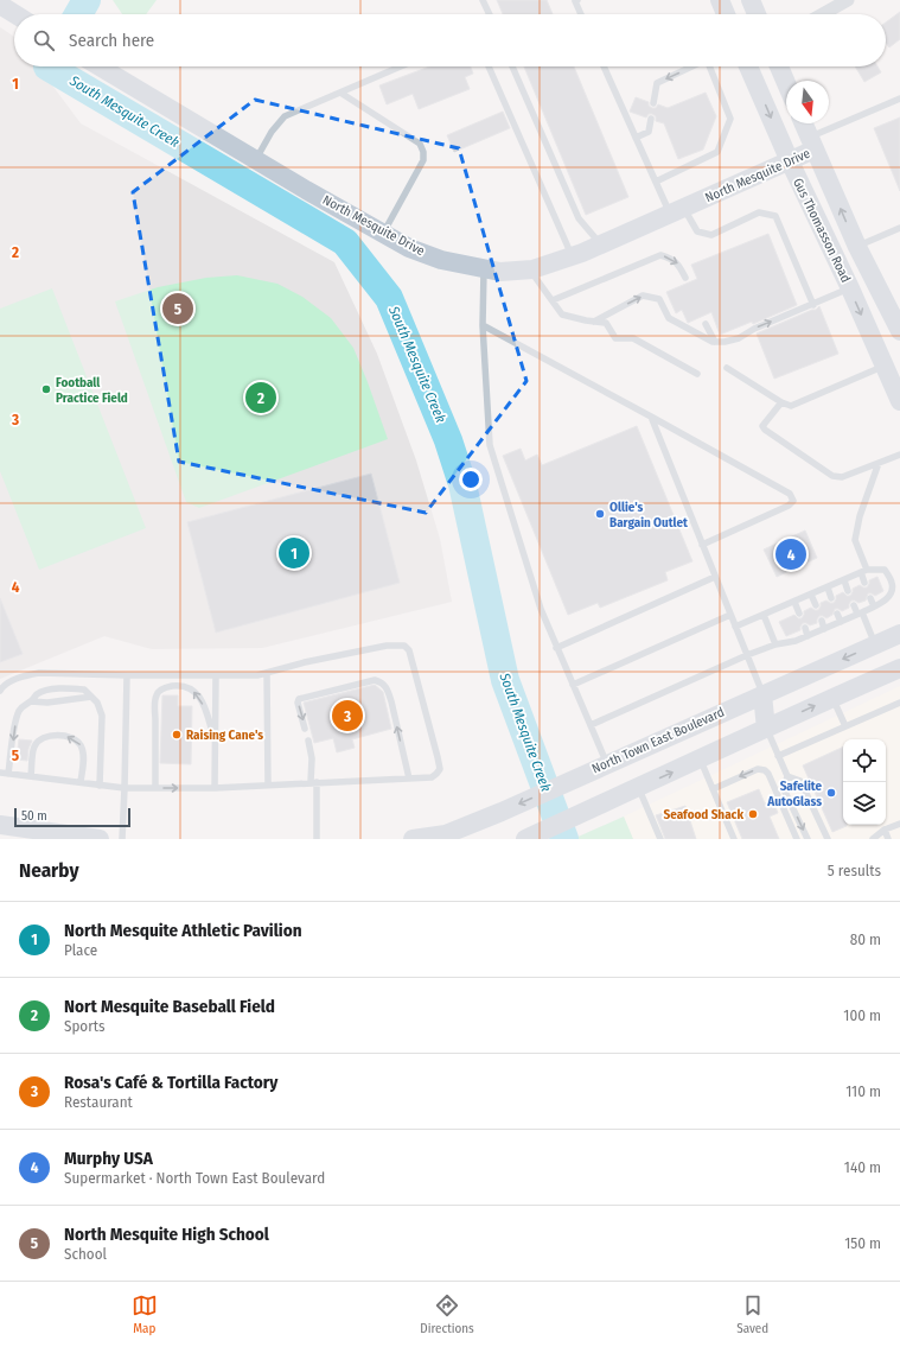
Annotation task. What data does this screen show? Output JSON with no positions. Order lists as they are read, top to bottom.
{
  "streets": {
    "main road": ["North Mesquite Drive", "Gus Thomasson Road", "North Town East Boulevard"]
  },
  "crossings": [
    ["North Mesquite Drive", "Gus Thomasson Road"]
  ],
  "water": ["South Mesquite Creek"],
  "places": [
    "Football Practice Field",
    "Ollie's Bargain Outlet",
    "Raising Cane's",
    "Safelite AutoGlass",
    "Seafood Shack"
  ],
  "scale_bar": "50 m",
  "north": "bottom",
  "page": {
    "search": "Search here",
    "pins": [
      "5",
      "2",
      "1",
      "4",
      "3"
    ],
    "scale": "50 m",
    "heading": ["Nearby", "5 results"],
    "list": [
      {
        "mark": "1",
        "name": "North Mesquite Athletic Pavilion",
        "note": "Place",
        "value": "80 m"
      },
      {
        "mark": "2",
        "name": "Nort Mesquite Baseball Field",
        "note": "Sports",
        "value": "100 m"
      },
      {
        "mark": "3",
        "name": "Rosa's Café & Tortilla Factory",
        "note": "Restaurant",
        "value": "110 m"
      },
      {
        "mark": "4",
        "name": "Murphy USA",
        "note": "Supermarket · North Town East Boulevard",
        "value": "140 m"
      },
      {
        "mark": "5",
        "name": "North Mesquite High School",
        "note": "School",
        "value": "150 m"
      }
    ],
    "nav": ["Map", "Directions", "Saved"]
  },
  "grid": {
    "rows": [
      "1",
      "2",
      "3",
      "4",
      "5"
    ]
  }
}
